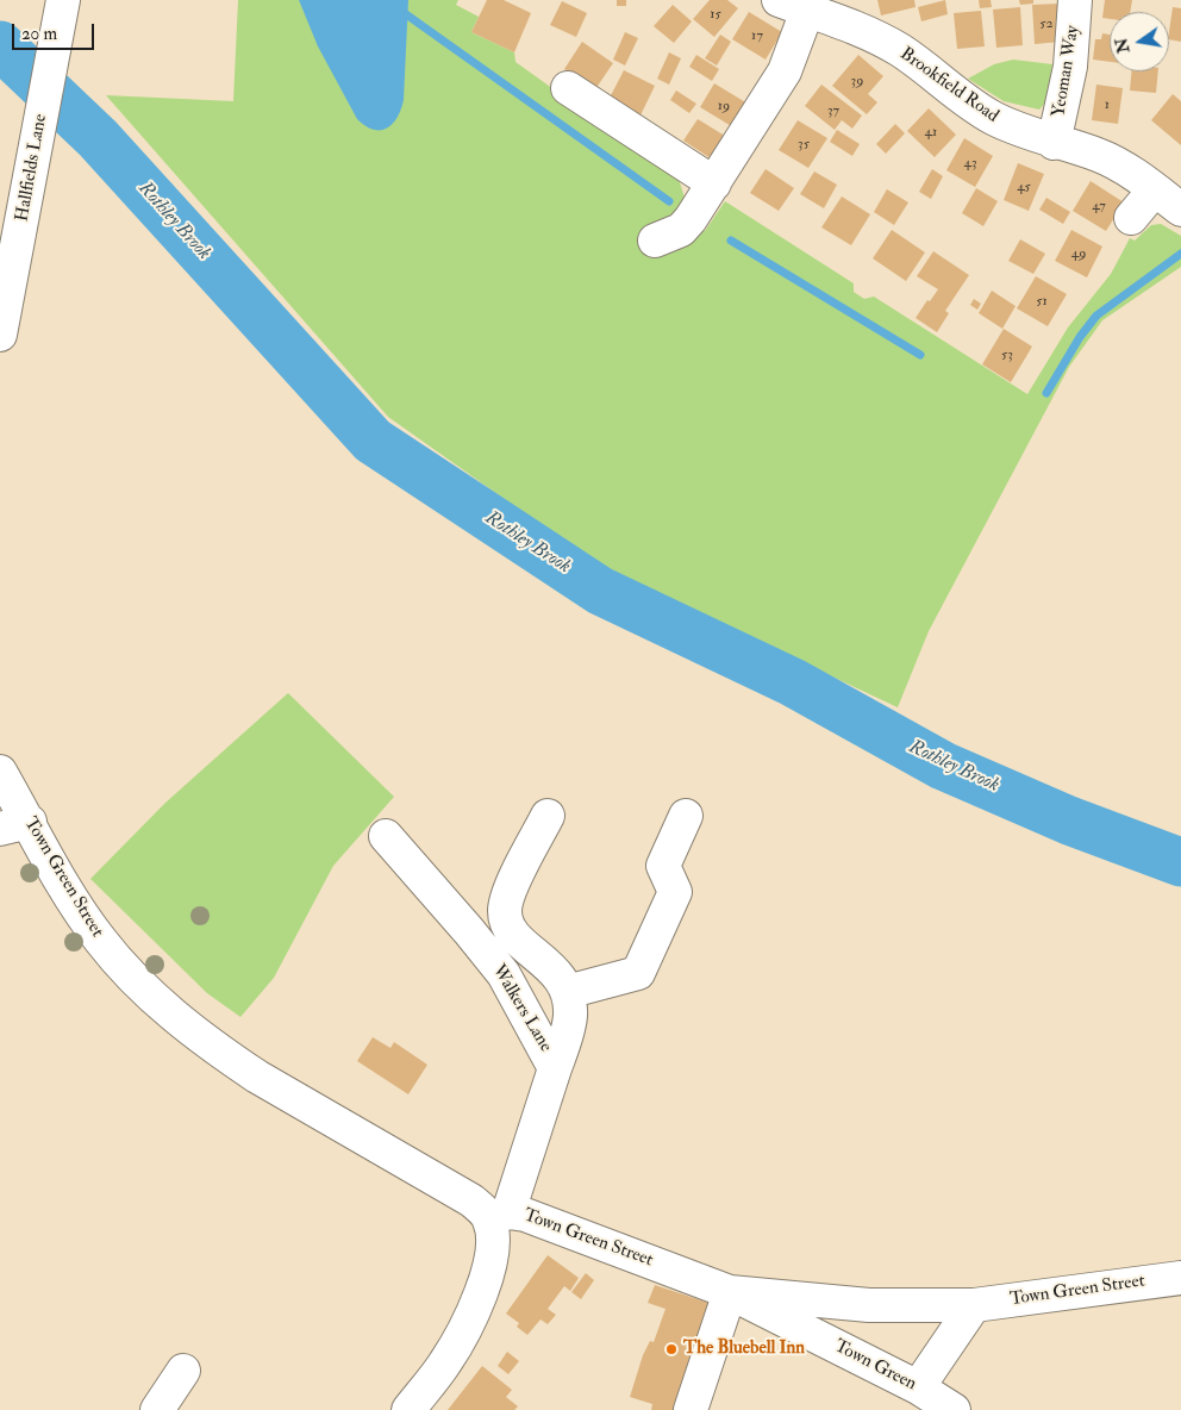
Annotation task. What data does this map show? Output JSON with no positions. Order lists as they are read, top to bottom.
{
  "streets": {
    "street": [
      "Yeoman Way",
      "Brookfield Road",
      "Hallfields Lane",
      "Town Green Street",
      "Walkers Lane",
      "Town Green"
    ]
  },
  "crossings": [
    ["Yeoman Way", "Brookfield Road"],
    ["Town Green Street", "Walkers Lane"],
    ["Town Green Street", "Town Green"]
  ],
  "water": ["Rothley Brook"],
  "places": ["The Bluebell Inn"],
  "house_numbers": [
    "15",
    "52",
    "17",
    "39",
    "1",
    "19",
    "37",
    "41",
    "35",
    "43",
    "45",
    "47",
    "49",
    "51",
    "53"
  ],
  "scale_bar": "20 m",
  "north": "left"
}
